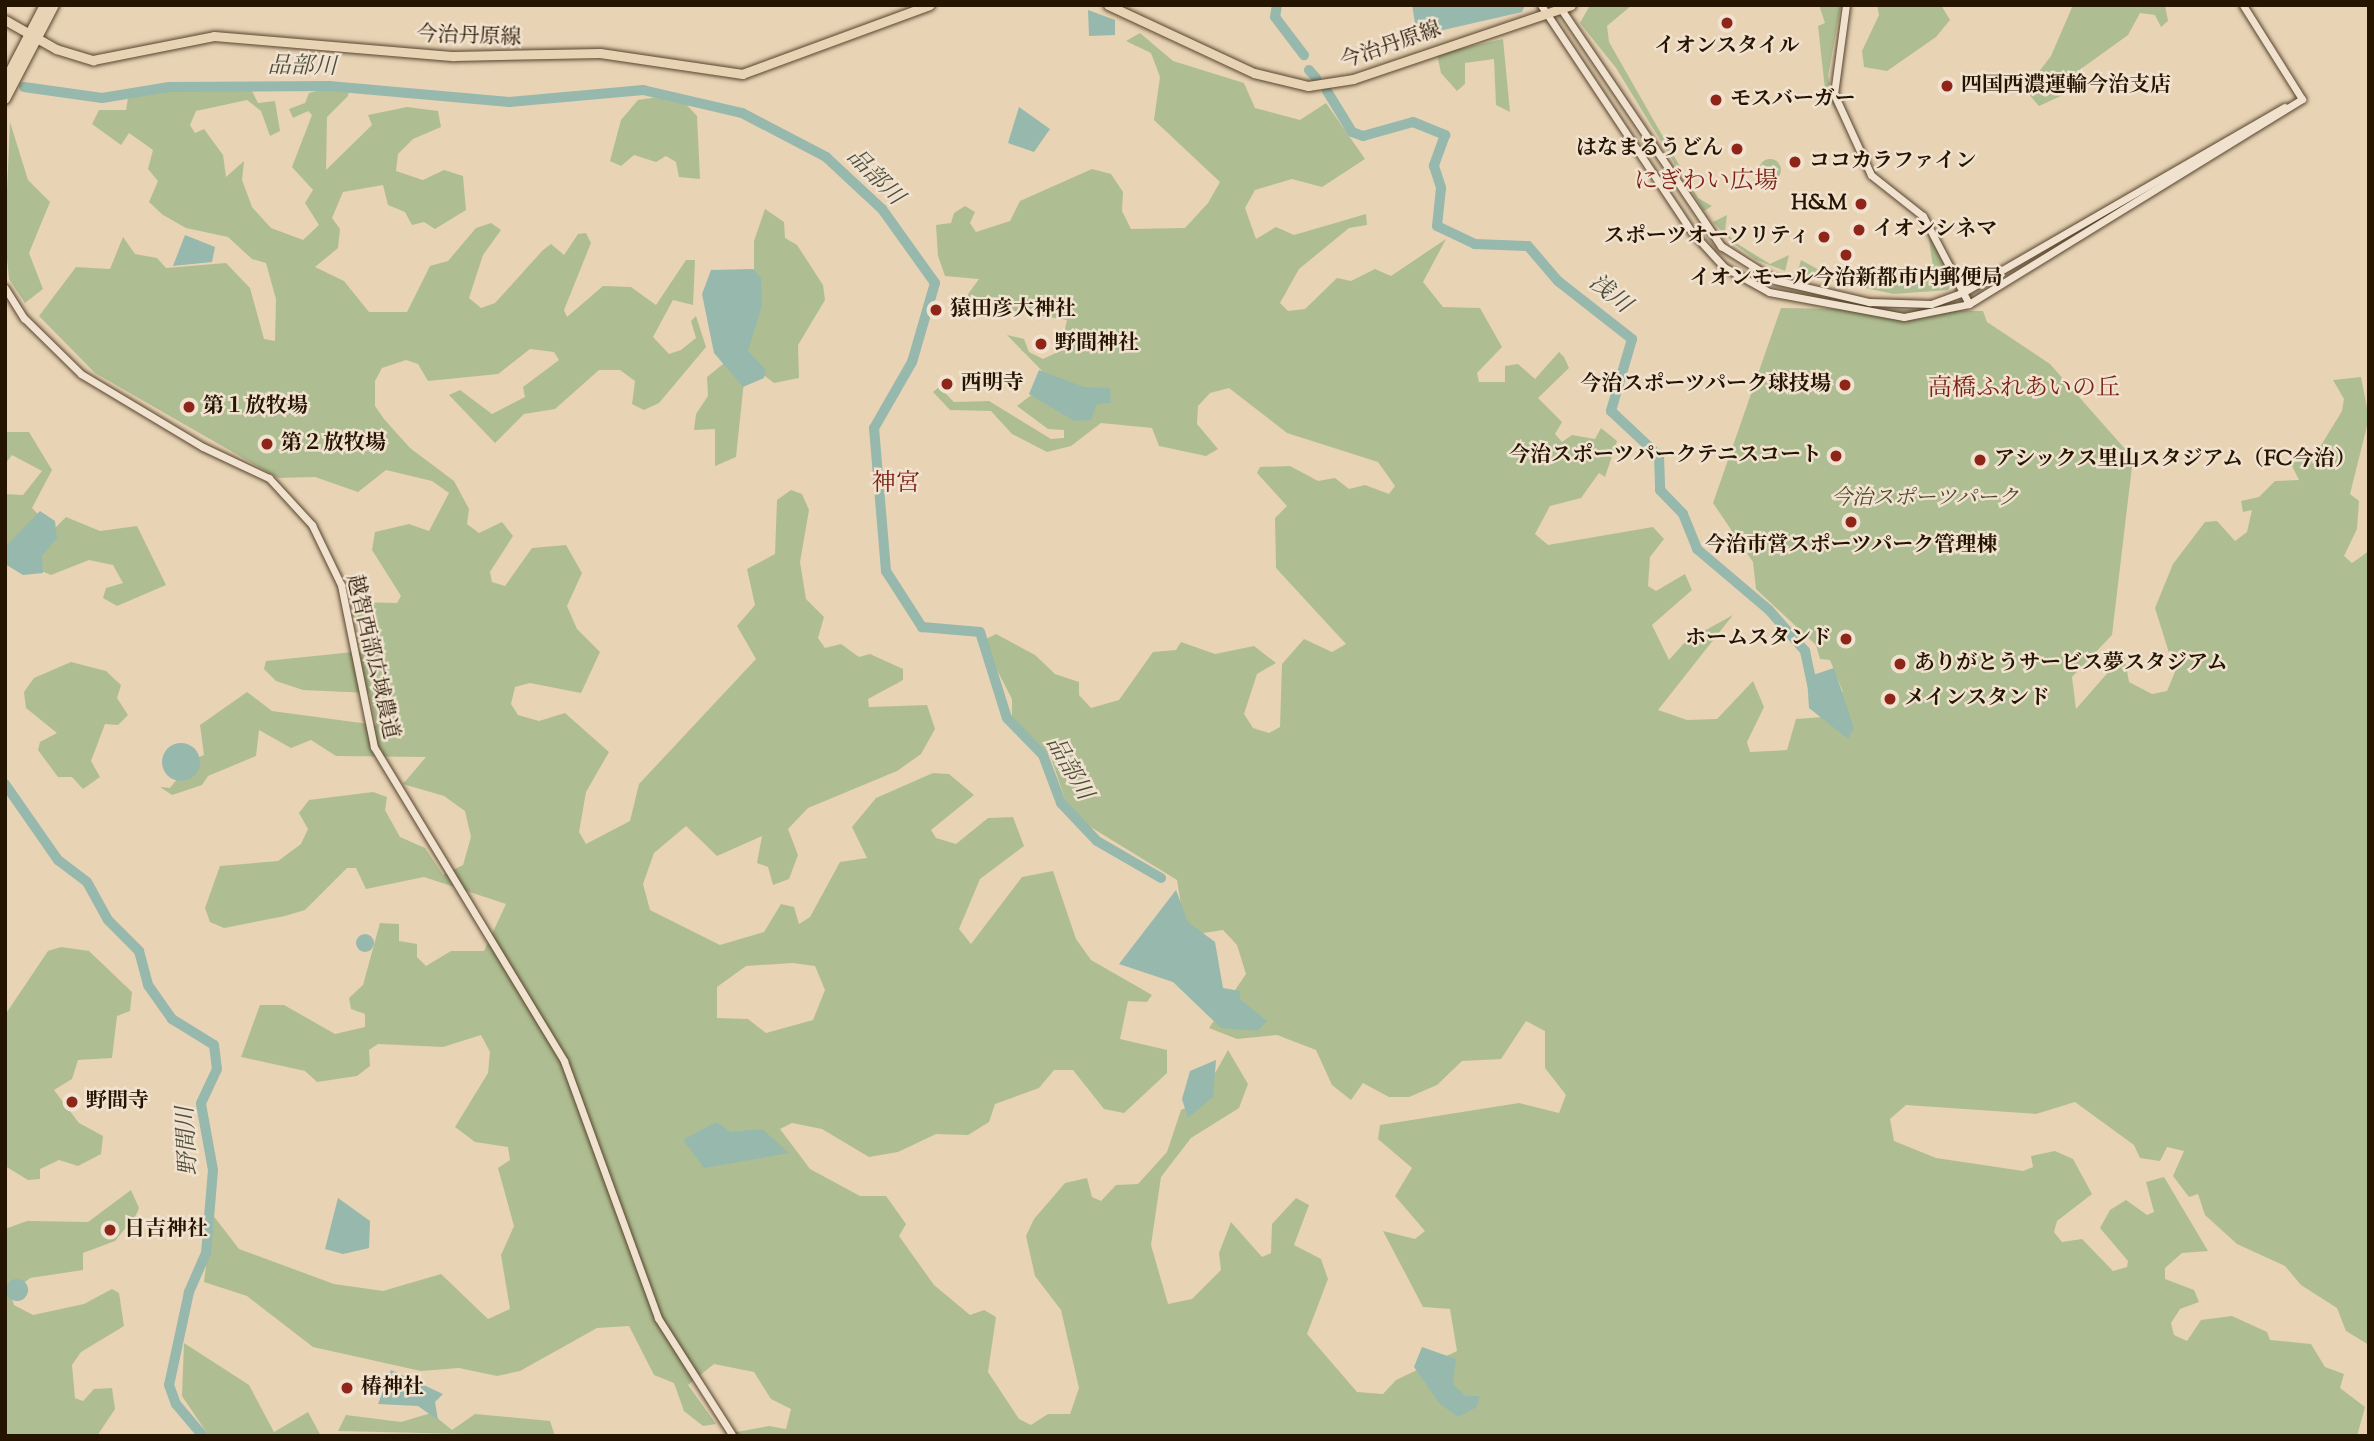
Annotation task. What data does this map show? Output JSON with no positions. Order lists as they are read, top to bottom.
{
  "streets": {
    "main road": ["今治丹原線"],
    "street": ["越智西部広域農道"]
  },
  "districts": ["にぎわい広場", "高橋ふれあいの丘", "神宮"],
  "water": ["品部川", "浅川", "野間川"],
  "parks": ["今治スポーツパーク"],
  "places": [
    "イオンスタイル",
    "四国西濃運輸今治支店",
    "モスバーガー",
    "はなまるうどん",
    "ココカラファイン",
    "H&M",
    "イオンシネマ",
    "スポーツオーソリティ",
    "イオンモール今治新都市内郵便局",
    "猿田彦大神社",
    "野間神社",
    "西明寺",
    "今治スポーツパーク球技場",
    "第１放牧場",
    "第２放牧場",
    "今治スポーツパークテニスコート",
    "アシックス里山スタジアム（FC今治）",
    "今治市営スポーツパーク管理棟",
    "ホームスタンド",
    "ありがとうサービス夢スタジアム",
    "メインスタンド",
    "野間寺",
    "日吉神社",
    "椿神社"
  ]
}
